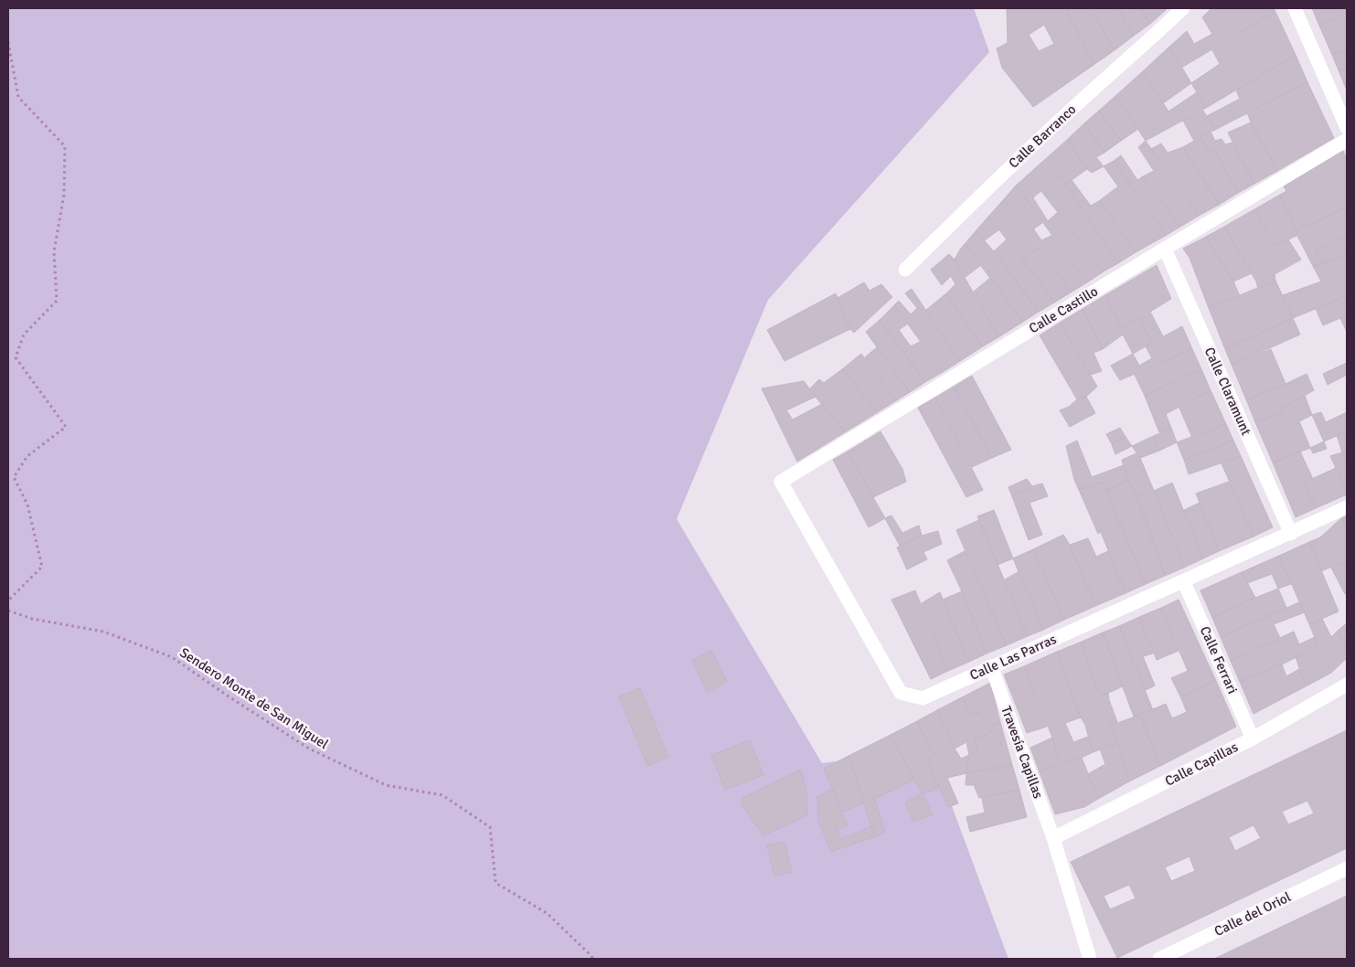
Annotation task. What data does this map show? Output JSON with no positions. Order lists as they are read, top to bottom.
{
  "streets": {
    "street": [
      "Calle Barranco",
      "Calle Castillo",
      "Calle Claramunt",
      "Calle Las Parras",
      "Calle Ferrari",
      "Travesía Capillas",
      "Calle Capillas",
      "Calle del Oriol"
    ],
    "path": ["Sendero Monte de San Miguel"]
  },
  "crossings": [
    ["Calle Castillo", "Calle Claramunt"],
    ["Calle Castillo", "Calle Las Parras"],
    ["Calle Claramunt", "Calle Las Parras"],
    ["Calle Las Parras", "Calle Ferrari"],
    ["Calle Las Parras", "Travesía Capillas"],
    ["Calle Ferrari", "Calle Capillas"],
    ["Travesía Capillas", "Calle Capillas"]
  ]
}
